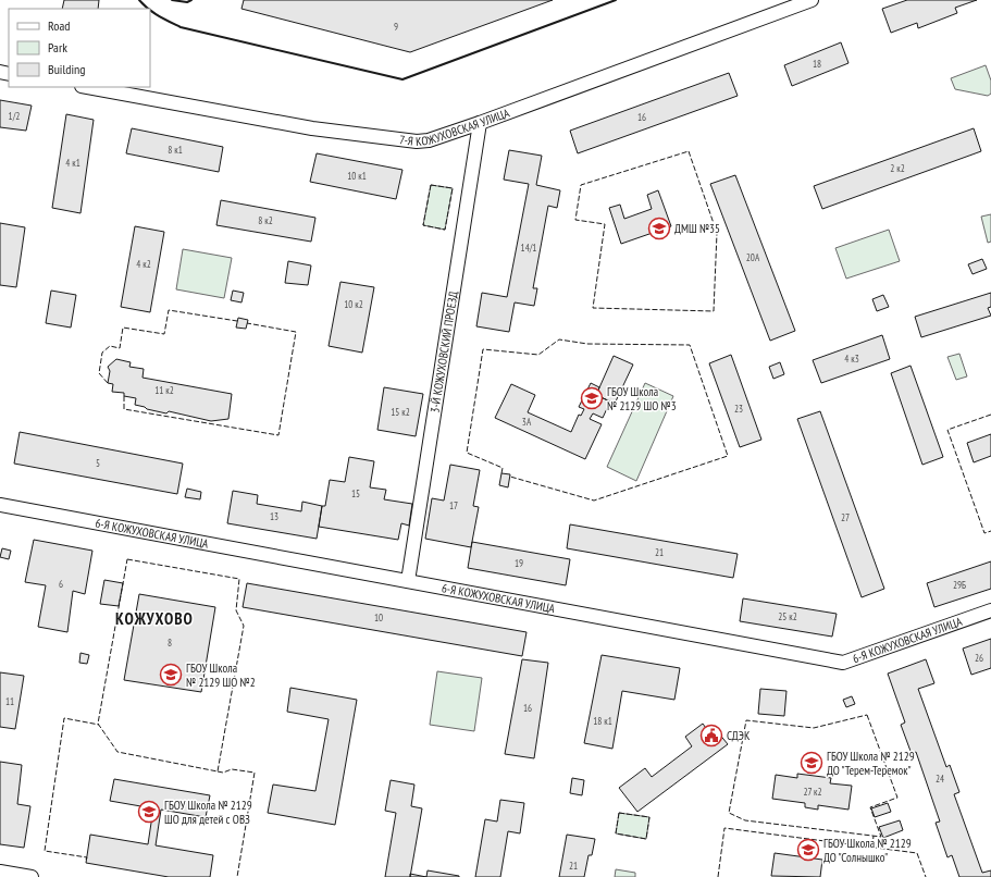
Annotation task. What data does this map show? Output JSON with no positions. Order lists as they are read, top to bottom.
{
  "streets": {
    "street": ["7-Я КОЖУХОВСКАЯ УЛИЦА", "3-Й КОЖУХОВСКИЙ ПРОЕЗД", "6-Я КОЖУХОВСКАЯ УЛИЦА"]
  },
  "crossings": [
    ["7-Я КОЖУХОВСКАЯ УЛИЦА", "3-Й КОЖУХОВСКИЙ ПРОЕЗД"],
    ["3-Й КОЖУХОВСКИЙ ПРОЕЗД", "6-Я КОЖУХОВСКАЯ УЛИЦА"]
  ],
  "districts": ["КОЖУХОВО"],
  "places": {
    "school or university": [
      "ДМШ №35",
      "ГБОУ Школа № 2129 ШО №3",
      "ГБОУ Школа № 2129 ШО №2",
      "ГБОУ Школа № 2129 ДО \"Терем-Теремок\"",
      "ГБОУ Школа № 2129 ШО для детей с ОВЗ",
      "ГБОУ Школа № 2129 ДО \"Солнышко\""
    ],
    "public building": ["СДЭК"]
  },
  "house_numbers": [
    "9",
    "18",
    "1/2",
    "16",
    "8 к1",
    "4 к1",
    "2 к2",
    "10 к1",
    "8 к2",
    "14/1",
    "20А",
    "4 к2",
    "10 к2",
    "4 к3",
    "11 к2",
    "23",
    "15 к2",
    "3А",
    "5",
    "15",
    "17",
    "13",
    "27",
    "21",
    "19",
    "6",
    "29Б",
    "25 к2",
    "10",
    "8",
    "26",
    "11",
    "16",
    "18 к1",
    "24",
    "27 к2",
    "21"
  ],
  "legend": ["Road", "Park", "Building"]
}
